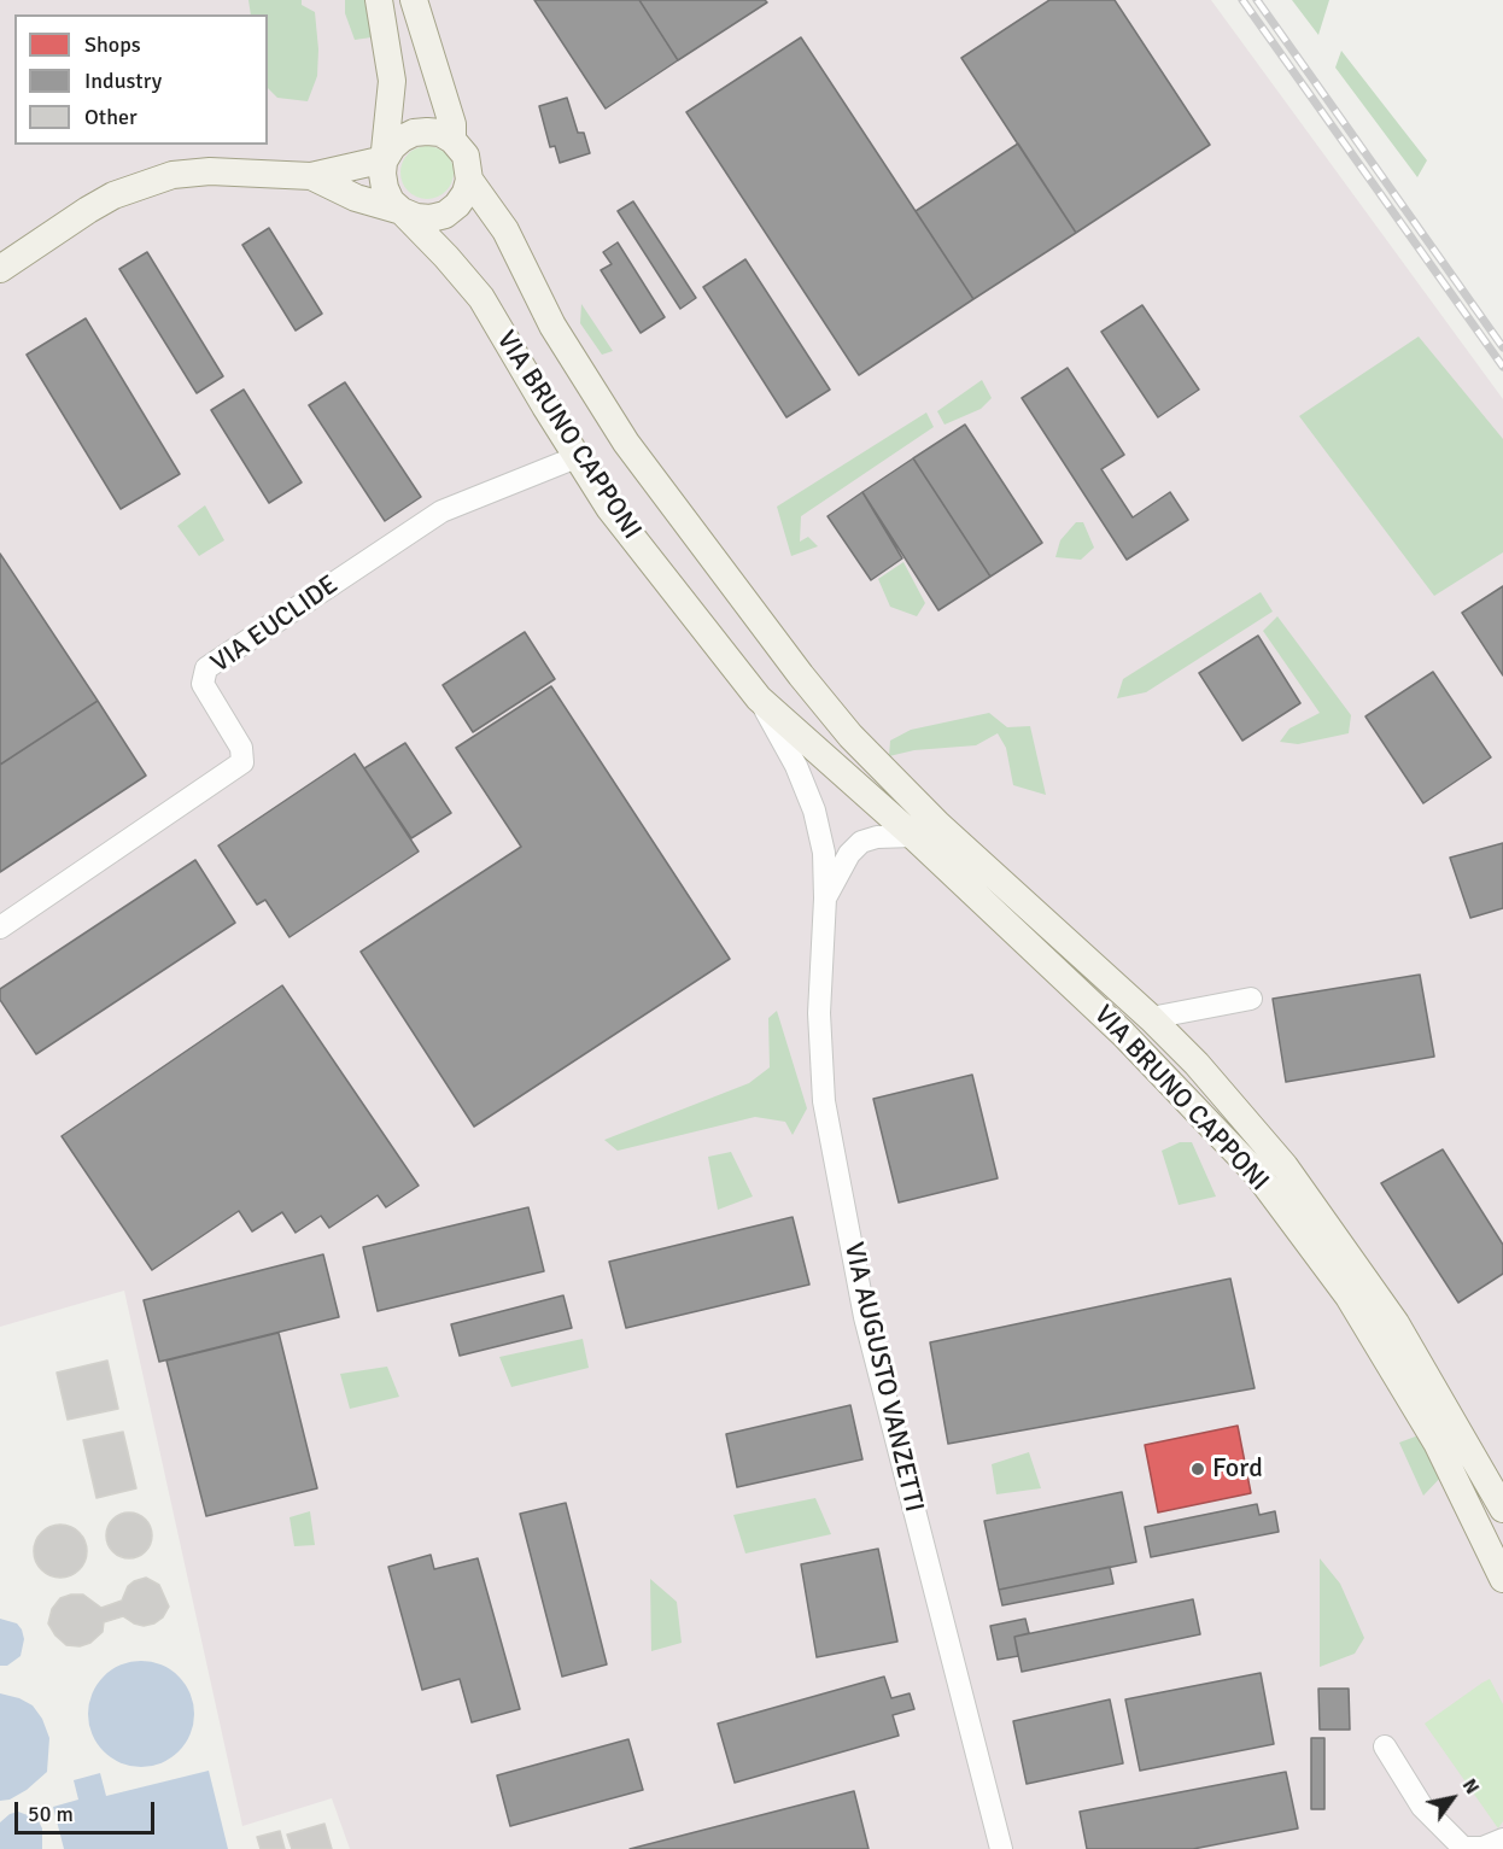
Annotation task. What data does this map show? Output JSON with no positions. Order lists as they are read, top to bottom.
{
  "streets": {
    "main road": ["VIA BRUNO CAPPONI"],
    "street": ["VIA EUCLIDE", "VIA AUGUSTO VANZETTI"]
  },
  "crossings": [
    ["VIA BRUNO CAPPONI", "VIA EUCLIDE"],
    ["VIA BRUNO CAPPONI", "VIA AUGUSTO VANZETTI"]
  ],
  "places": ["Ford"],
  "legend": ["Shops", "Industry", "Other"],
  "scale_bar": "50 m",
  "north": "top right"
}
